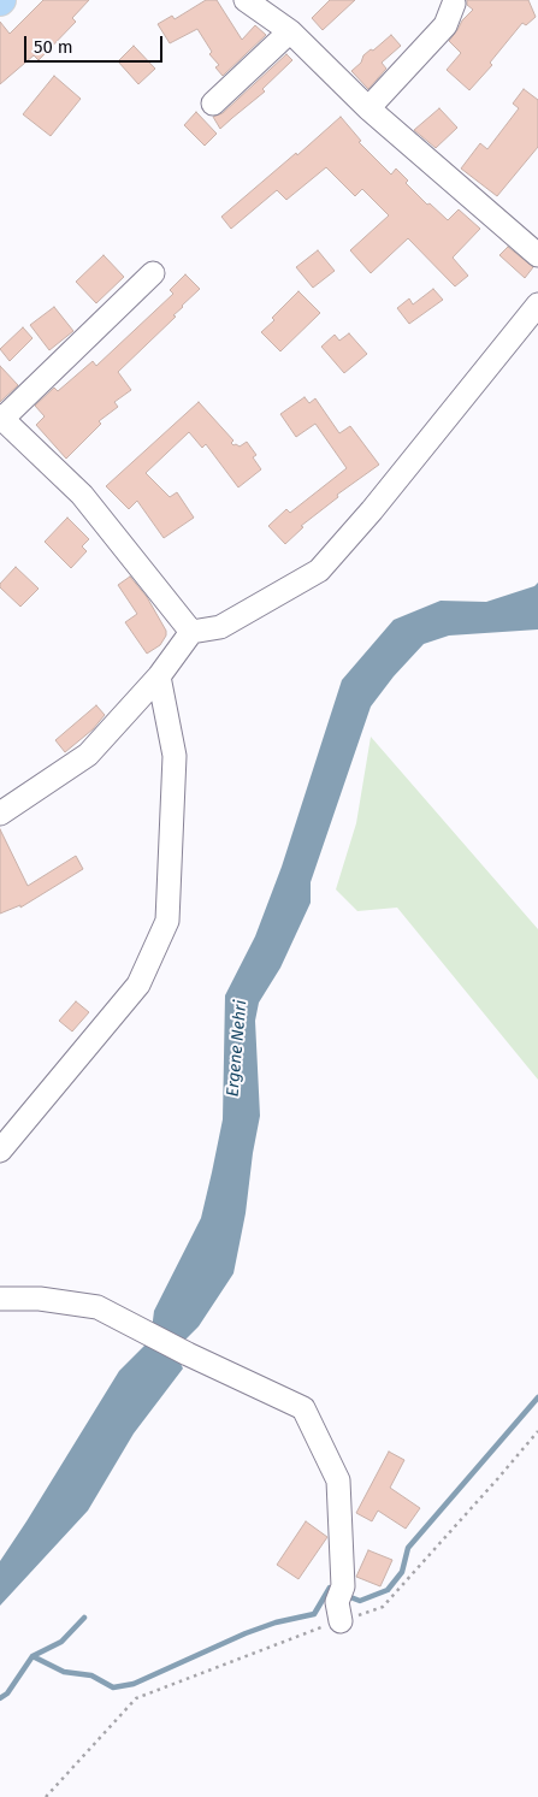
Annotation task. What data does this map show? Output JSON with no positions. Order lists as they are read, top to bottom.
{
  "water": ["Ergene Nehri"],
  "scale_bar": "50 m"
}
